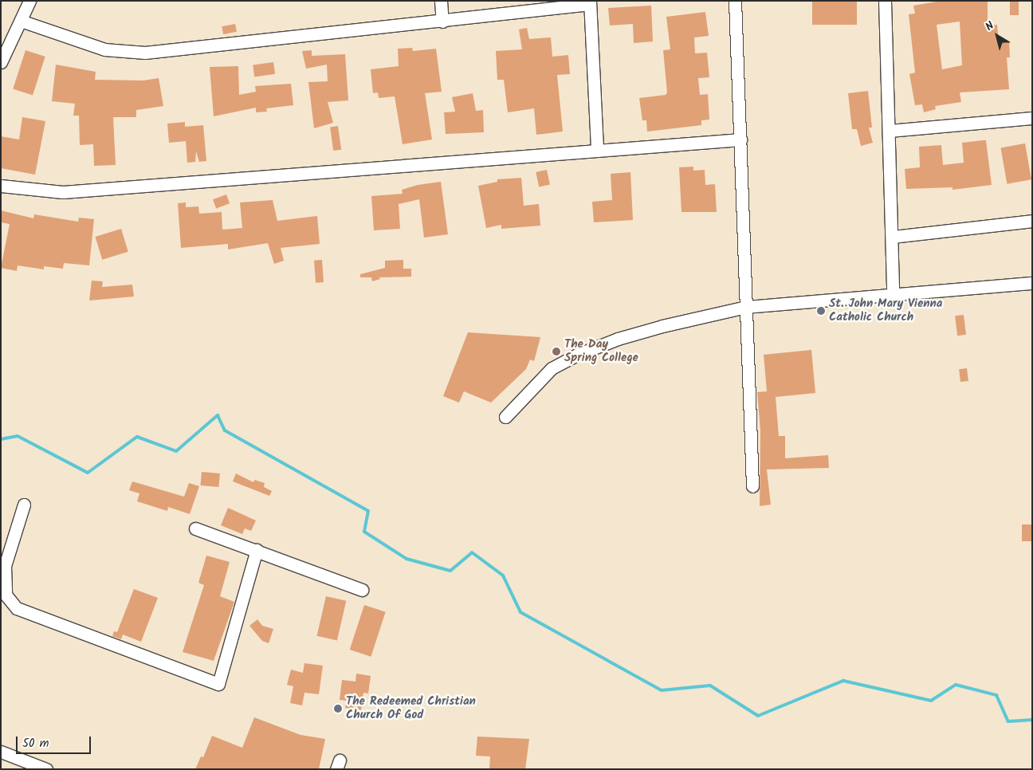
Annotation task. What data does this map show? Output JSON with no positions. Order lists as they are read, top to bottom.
{
  "places": ["St. John Mary Vienna Catholic Church", "The Day Spring College", "The Redeemed Christian Church Of God"],
  "scale_bar": "50 m",
  "north": "top left"
}
